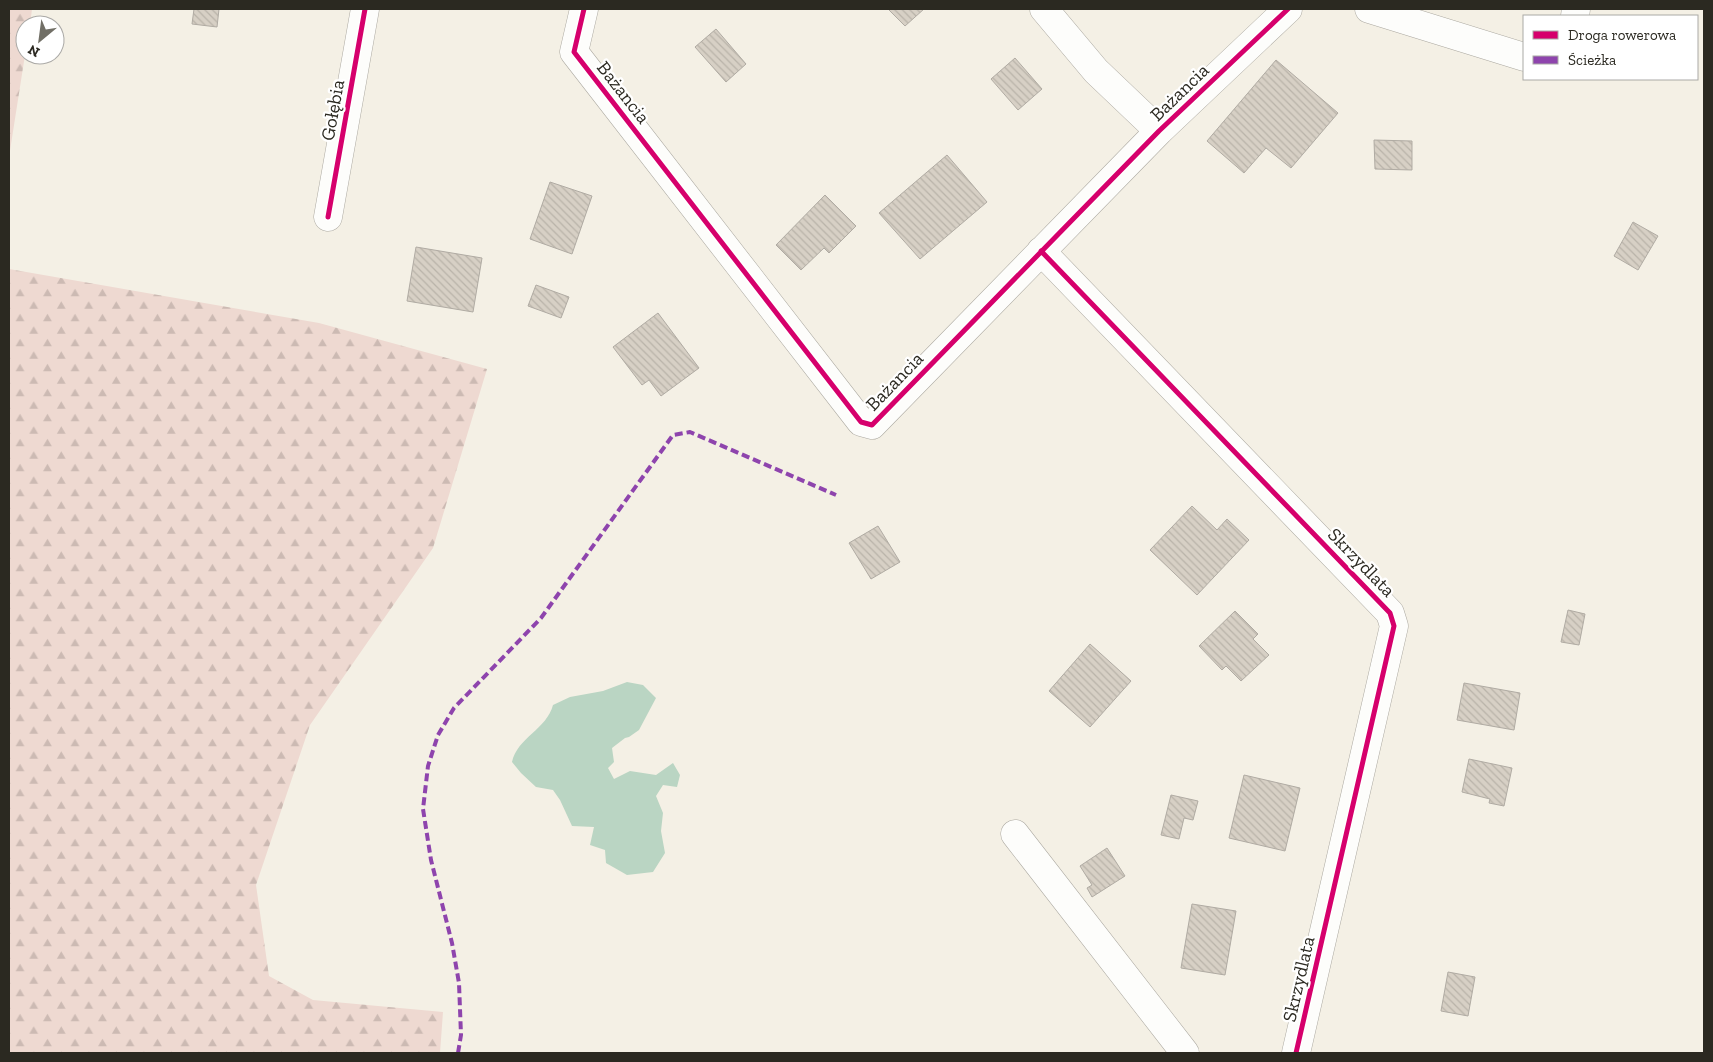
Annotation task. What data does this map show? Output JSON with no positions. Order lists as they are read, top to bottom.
{
  "streets": {
    "street": ["Bażancia", "Gołębia", "Skrzydlata"]
  },
  "crossings": [
    ["Bażancia", "Skrzydlata"]
  ],
  "legend": ["Droga rowerowa", "Ścieżka"],
  "north": "bottom left"
}
